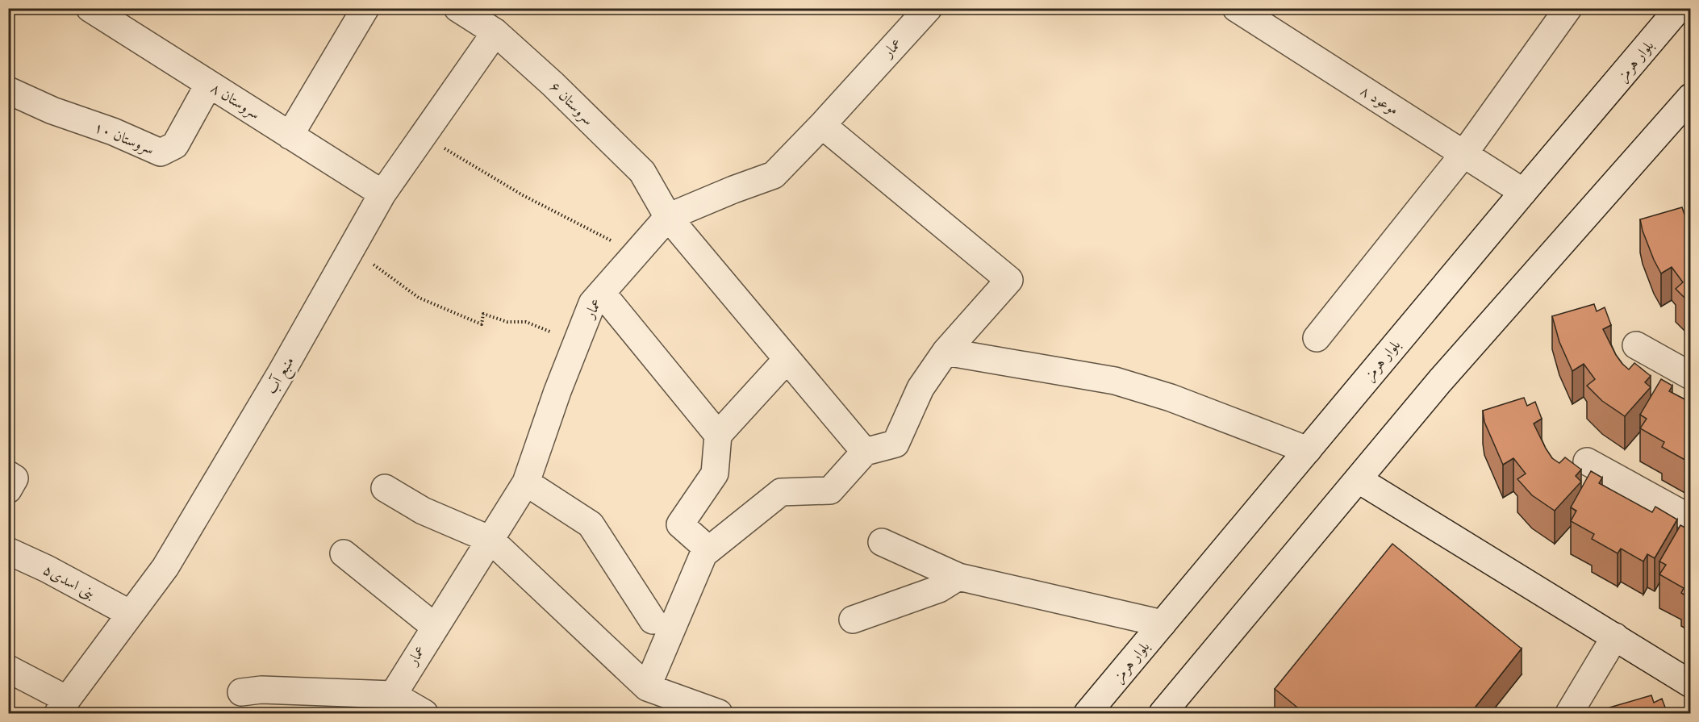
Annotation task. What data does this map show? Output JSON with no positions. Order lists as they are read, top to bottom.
{
  "streets": {
    "street": [
      "عمار",
      "بلوار هرمز",
      "موعود ۸",
      "سروستان ۸",
      "سروستان ۶",
      "سروستان ۱۰",
      "منبع آب",
      "بنی اسدی۵"
    ]
  },
  "crossings": [
    ["عمار", "سروستان ۶"],
    ["بلوار هرمز", "موعود ۸"],
    ["سروستان ۸", "سروستان ۱۰"],
    ["سروستان ۸", "منبع آب"],
    ["سروستان ۶", "منبع آب"],
    ["منبع آب", "بنی اسدی۵"]
  ]
}
